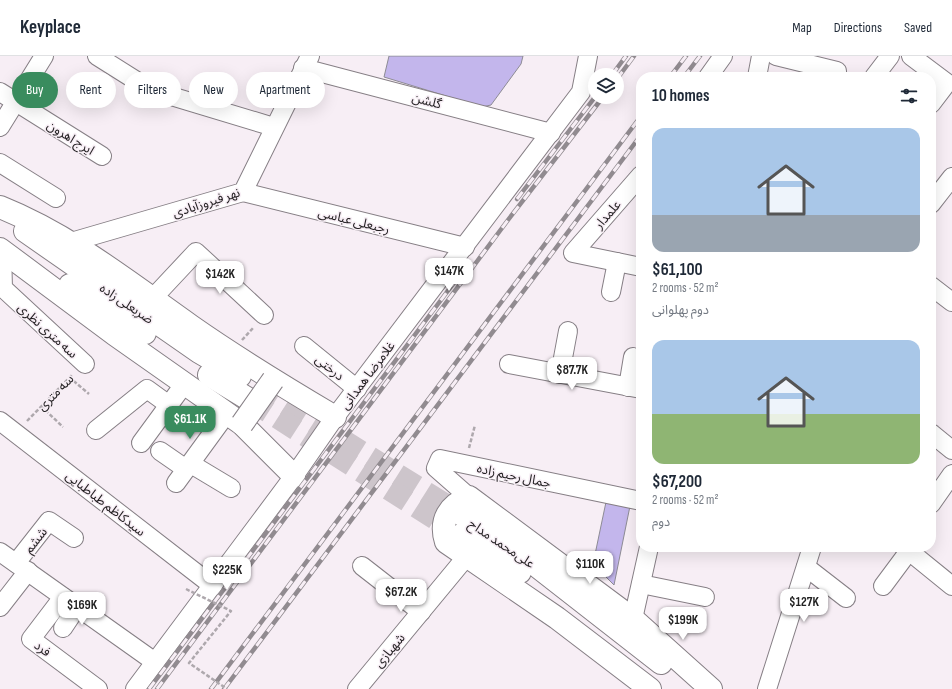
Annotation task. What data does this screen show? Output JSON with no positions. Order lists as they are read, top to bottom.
{
  "streets": {
    "main road": ["ضربعلی زاده", "علی‌محمد مداح"],
    "street": [
      "گلشن",
      "ایرج اهرون",
      "نهر فیروزآبادی",
      "علمدار",
      "رجبعلی عباسی",
      "سه متری نظری",
      "درختی",
      "غلامرضا همدانی",
      "جمال رحیم زاده",
      "سیدکاظم طباطبایی",
      "ششم",
      "فرد",
      "شهبازی"
    ],
    "path": ["سه متری"]
  },
  "crossings": [
    ["گلشن", "نهر فیروزآبادی"],
    ["گلشن", "غلامرضا همدانی"],
    ["نهر فیروزآبادی", "رجبعلی عباسی"],
    ["رجبعلی عباسی", "غلامرضا همدانی"],
    ["ضربعلی زاده", "سه متری نظری"],
    ["سه متری نظری", "سه متری"],
    ["درختی", "غلامرضا همدانی"],
    ["غلامرضا همدانی", "سیدکاظم طباطبایی"],
    ["سه متری", "سیدکاظم طباطبایی"],
    ["جمال رحیم زاده", "علی‌محمد مداح"]
  ],
  "page": {
    "header": "Keyplace",
    "nav": ["Map", "Directions", "Saved"],
    "chip": [
      "Buy",
      "Rent",
      "Filters",
      "New",
      "Apartment"
    ],
    "heading": "10 homes",
    "list": [
      {
        "name": "$61,100",
        "note": "2 rooms · 52 m² · دوم پهلوانی"
      },
      {
        "name": "$67,200",
        "note": "2 rooms · 52 m² · دوم"
      }
    ],
    "price": [
      "$147K",
      "$142K",
      "$87.7K",
      "$61.1K",
      "$110K",
      "$225K",
      "$67.2K",
      "$127K",
      "$169K",
      "$199K"
    ]
  }
}
